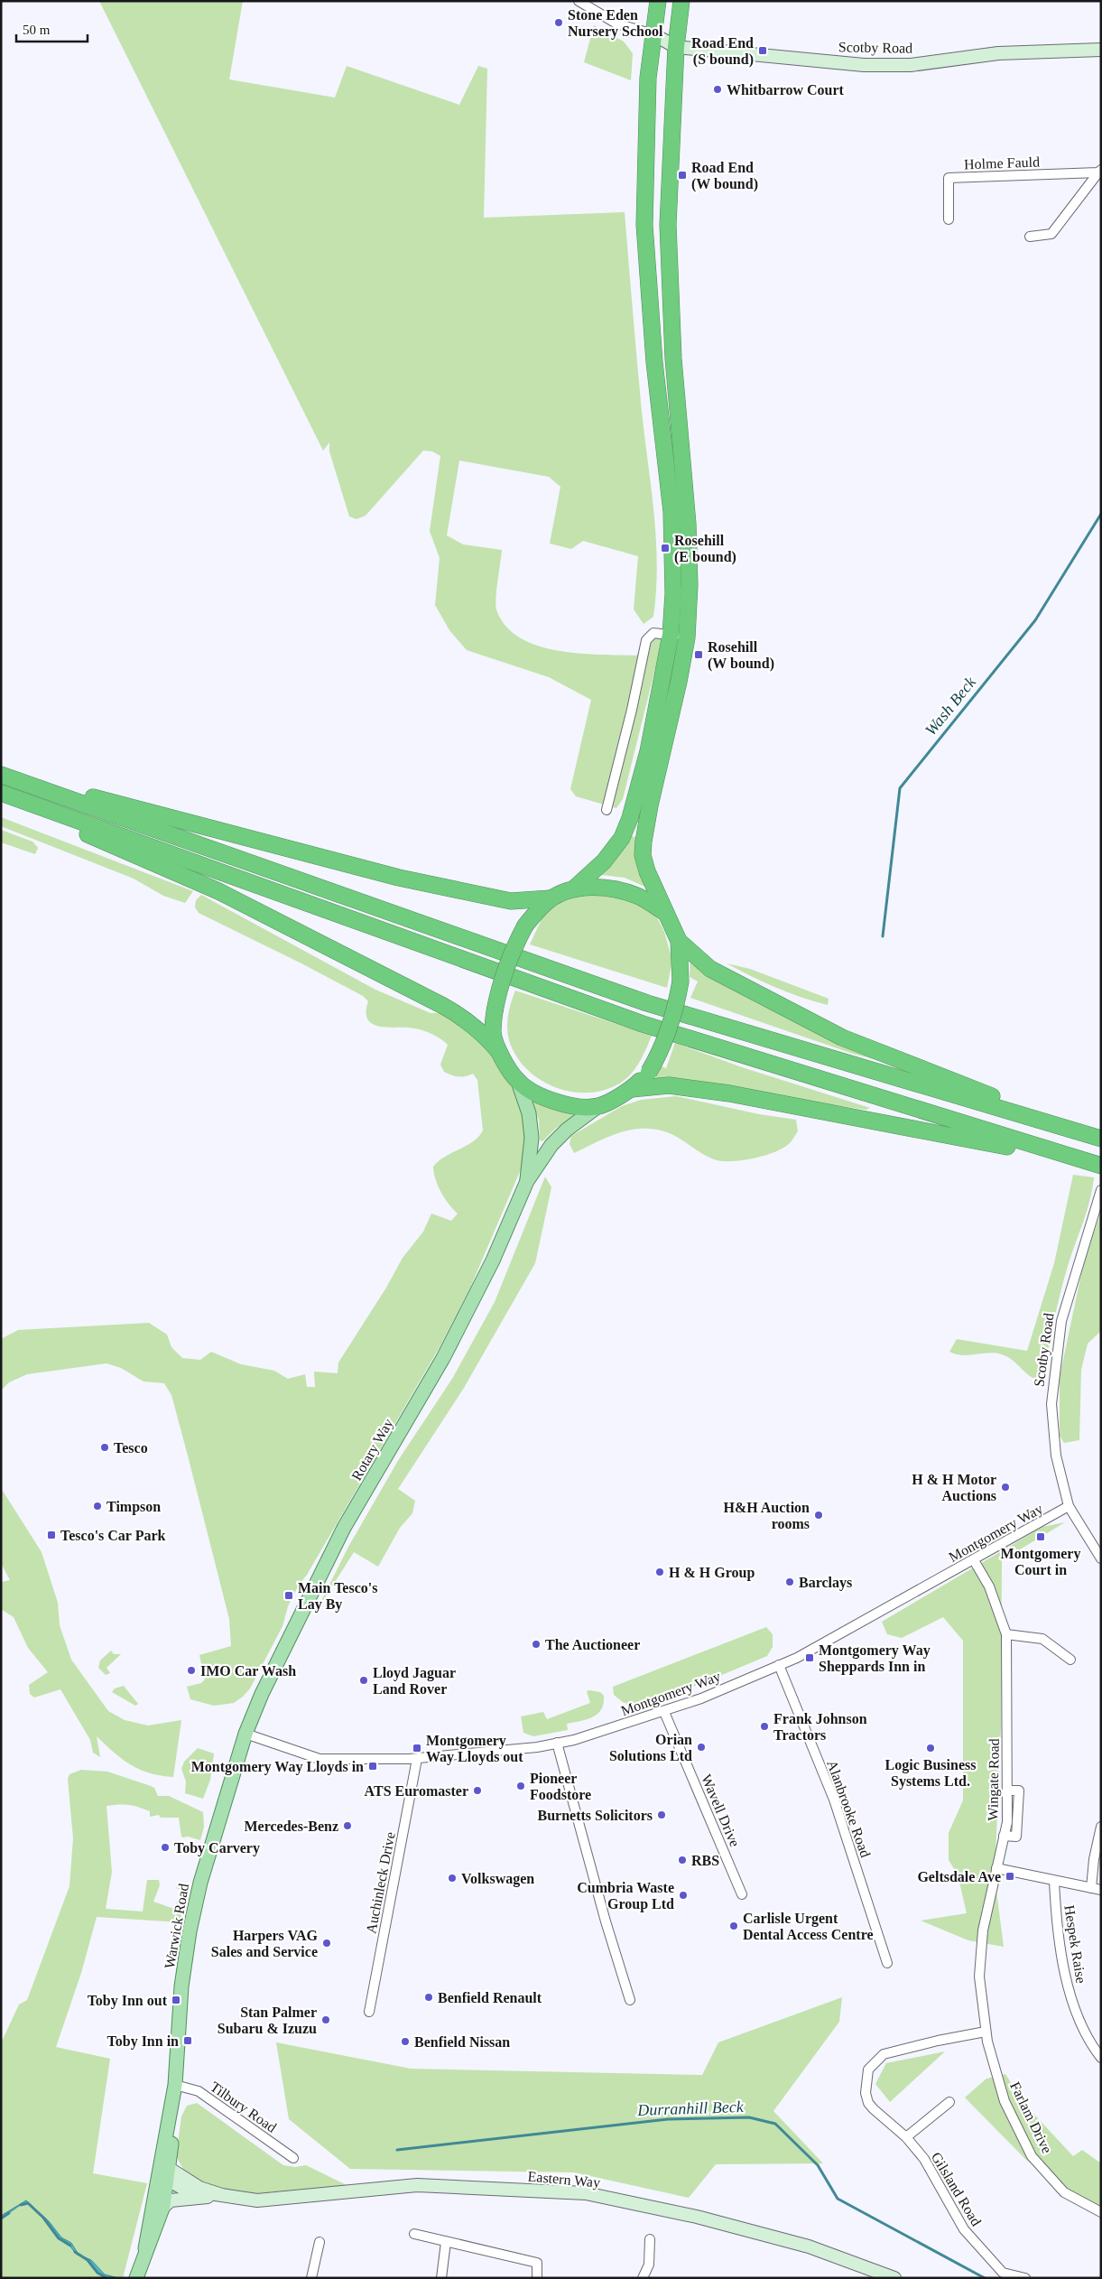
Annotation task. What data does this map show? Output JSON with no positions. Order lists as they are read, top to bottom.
{
  "streets": {
    "main road": ["Rotary Way", "Warwick Road"],
    "street": [
      "Scotby Road",
      "Holme Fauld",
      "Montgomery Way",
      "Wingate Road",
      "Alanbrooke Road",
      "Wavell Drive",
      "Auchinleck Drive",
      "Hespek Raise",
      "Tilbury Road",
      "Farlam Drive",
      "Eastern Way",
      "Gilsland Road"
    ]
  },
  "crossings": [
    ["Scotby Road", "Montgomery Way"],
    ["Rotary Way", "Montgomery Way"],
    ["Rotary Way", "Warwick Road"],
    ["Montgomery Way", "Wingate Road"],
    ["Montgomery Way", "Alanbrooke Road"],
    ["Montgomery Way", "Wavell Drive"],
    ["Montgomery Way", "Auchinleck Drive"],
    ["Montgomery Way", "Warwick Road"],
    ["Wingate Road", "Farlam Drive"],
    ["Wingate Road", "Gilsland Road"],
    ["Warwick Road", "Tilbury Road"],
    ["Warwick Road", "Eastern Way"],
    ["Farlam Drive", "Gilsland Road"]
  ],
  "water": ["Wash Beck", "Durranhill Beck"],
  "places": {
    "other": [
      "Stone Eden Nursery School",
      "Whitbarrow Court",
      "Tesco",
      "H & H Motor Auctions",
      "Timpson",
      "H&H Auction rooms",
      "H & H Group",
      "Barclays",
      "The Auctioneer",
      "IMO Car Wash",
      "Lloyd Jaguar Land Rover",
      "Frank Johnson Tractors",
      "Orian Solutions Ltd",
      "Logic Business Systems Ltd.",
      "Pioneer Foodstore",
      "ATS Euromaster",
      "Burnetts Solicitors",
      "Mercedes-Benz",
      "Toby Carvery",
      "RBS",
      "Volkswagen",
      "Cumbria Waste Group Ltd",
      "Carlisle Urgent Dental Access Centre",
      "Harpers VAG Sales and Service",
      "Benfield Renault",
      "Stan Palmer Subaru & Izuzu",
      "Benfield Nissan"
    ],
    "transit": [
      "Road End (S bound)",
      "Road End (W bound)",
      "Rosehill (E bound)",
      "Rosehill (W bound)",
      "Tesco's Car Park",
      "Montgomery Court in",
      "Main Tesco's Lay By",
      "Montgomery Way Sheppards Inn in",
      "Montgomery Way Lloyds out",
      "Montgomery Way Lloyds in",
      "Geltsdale Ave",
      "Toby Inn out",
      "Toby Inn in"
    ]
  },
  "scale_bar": "50 m"
}
